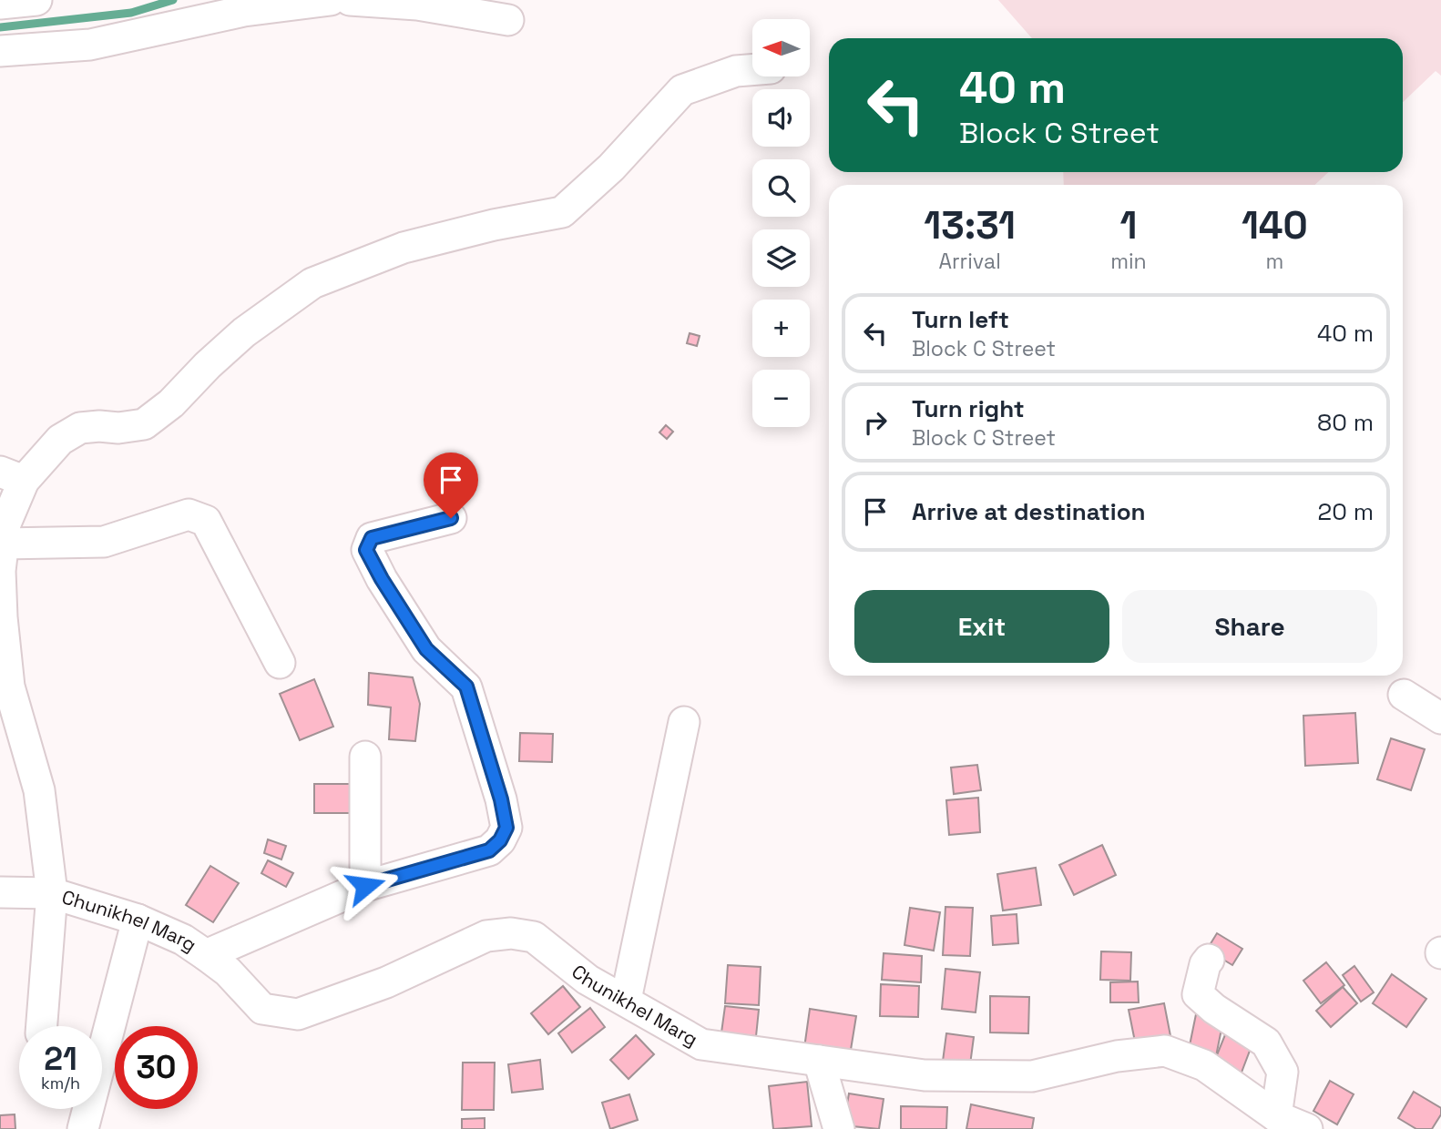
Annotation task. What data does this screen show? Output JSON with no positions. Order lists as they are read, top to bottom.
{
  "streets": {
    "street": ["Chunikhel Marg"]
  },
  "north": "left",
  "page": {
    "map_buttons": ["+", "−"],
    "turn": ["40 m", "Block C Street"],
    "eta": [
      "13:31",
      "Arrival",
      "1",
      "min",
      "140",
      "m"
    ],
    "list": [
      {
        "name": "Turn left",
        "note": "Block C Street",
        "value": "40 m"
      },
      {
        "name": "Turn right",
        "note": "Block C Street",
        "value": "80 m"
      },
      {
        "name": "Arrive at destination",
        "value": "20 m"
      }
    ],
    "buttons": ["Exit", "Share"],
    "speed": "21 km/h",
    "limit": "30"
  }
}
